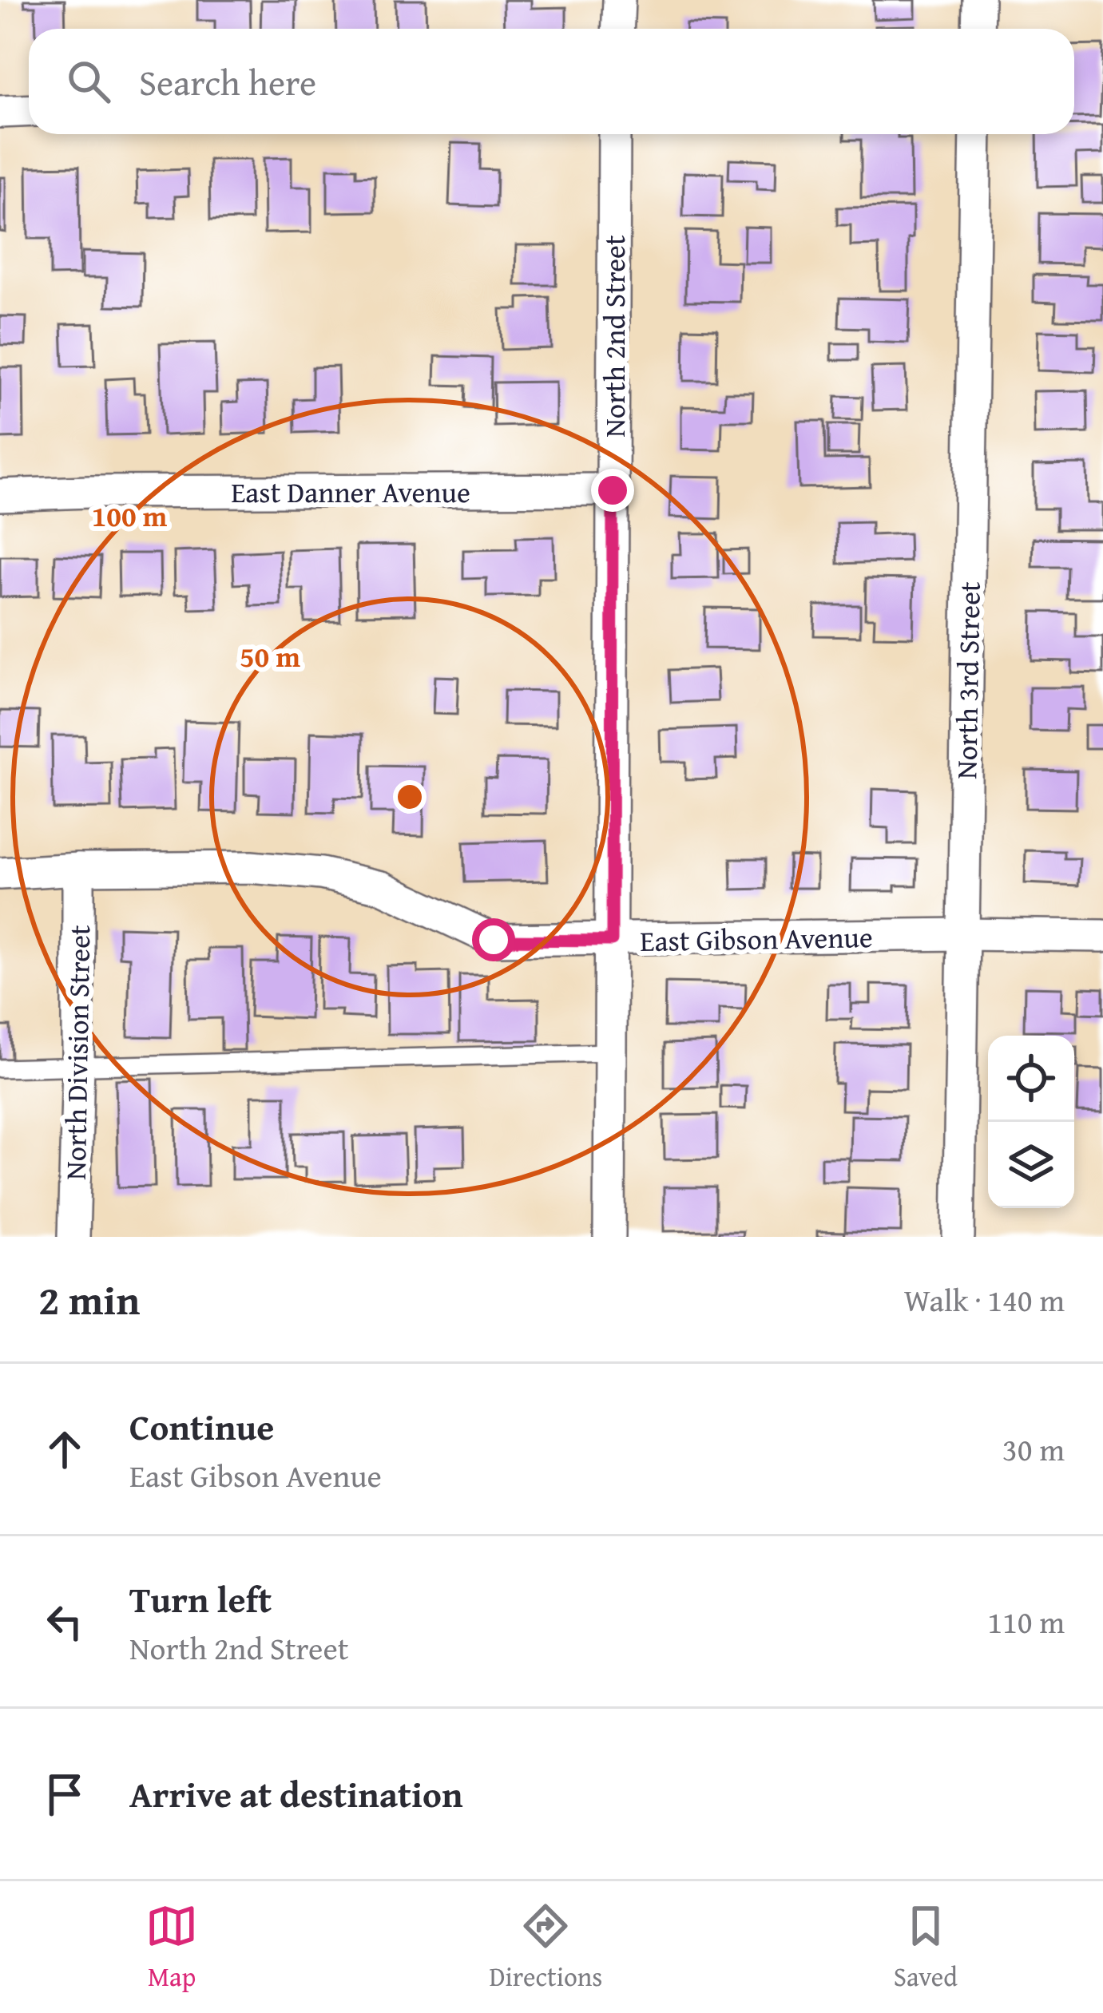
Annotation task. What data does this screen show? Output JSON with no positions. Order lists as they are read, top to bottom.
{
  "streets": {
    "street": [
      "North 2nd Street",
      "East Danner Avenue",
      "North 3rd Street",
      "East Gibson Avenue",
      "North Division Street"
    ]
  },
  "crossings": [
    ["North 2nd Street", "East Danner Avenue"],
    ["North 2nd Street", "East Gibson Avenue"],
    ["North 3rd Street", "East Gibson Avenue"],
    ["East Gibson Avenue", "North Division Street"]
  ],
  "page": {
    "search": "Search here",
    "heading": ["2 min", "Walk · 140 m"],
    "list": [
      ["Continue", "East Gibson Avenue", "30 m"],
      ["Turn left", "North 2nd Street", "110 m"],
      "Arrive at destination"
    ],
    "nav": ["Map", "Directions", "Saved"]
  },
  "rings": ["100 m", "50 m"]
}
